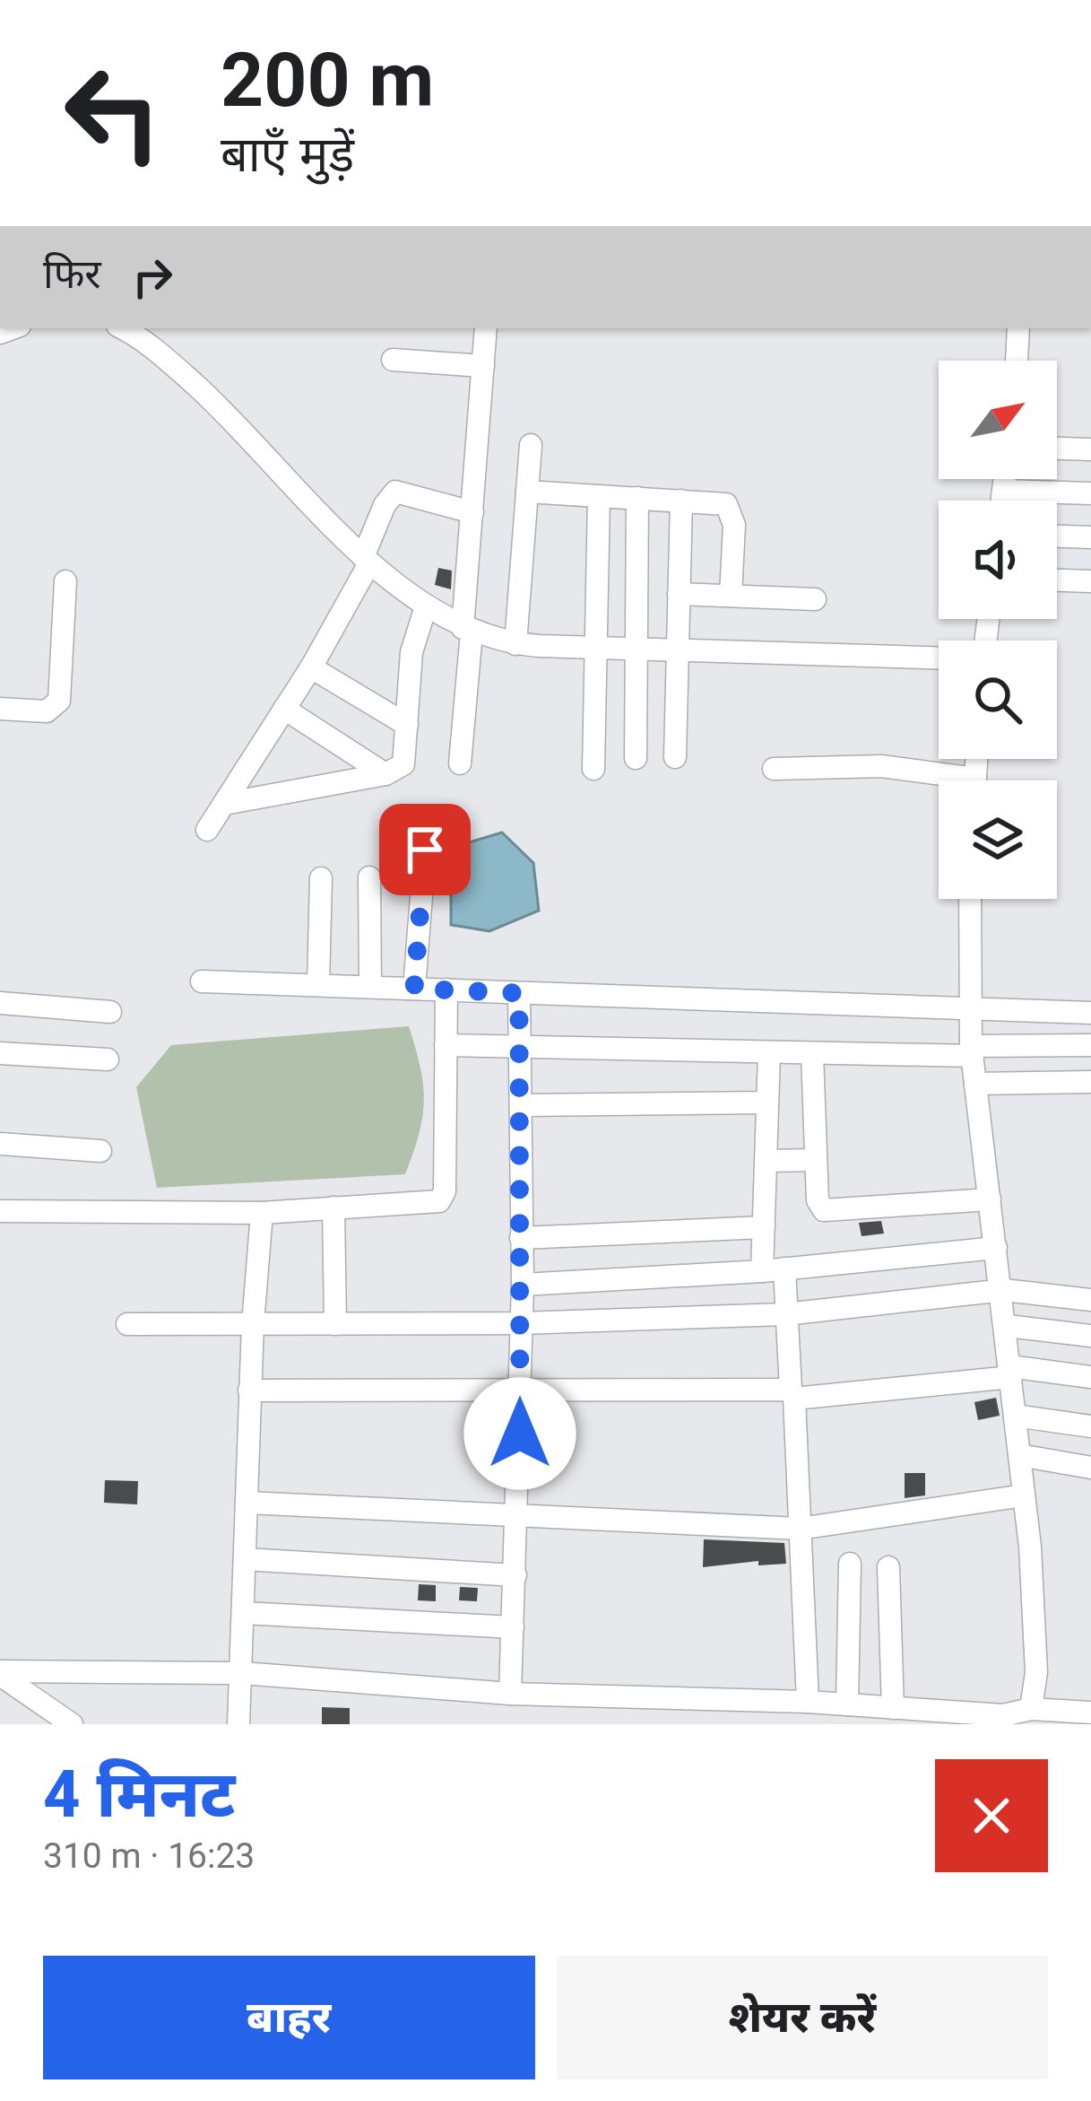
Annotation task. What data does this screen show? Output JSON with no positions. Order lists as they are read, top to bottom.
{
  "north": "top right",
  "page": {
    "turn": ["200 m", "बाएँ मुड़ें"],
    "then": "फिर",
    "heading": ["4 मिनट", "310 m · 16:23"],
    "buttons": ["बाहर", "शेयर करें"]
  }
}
